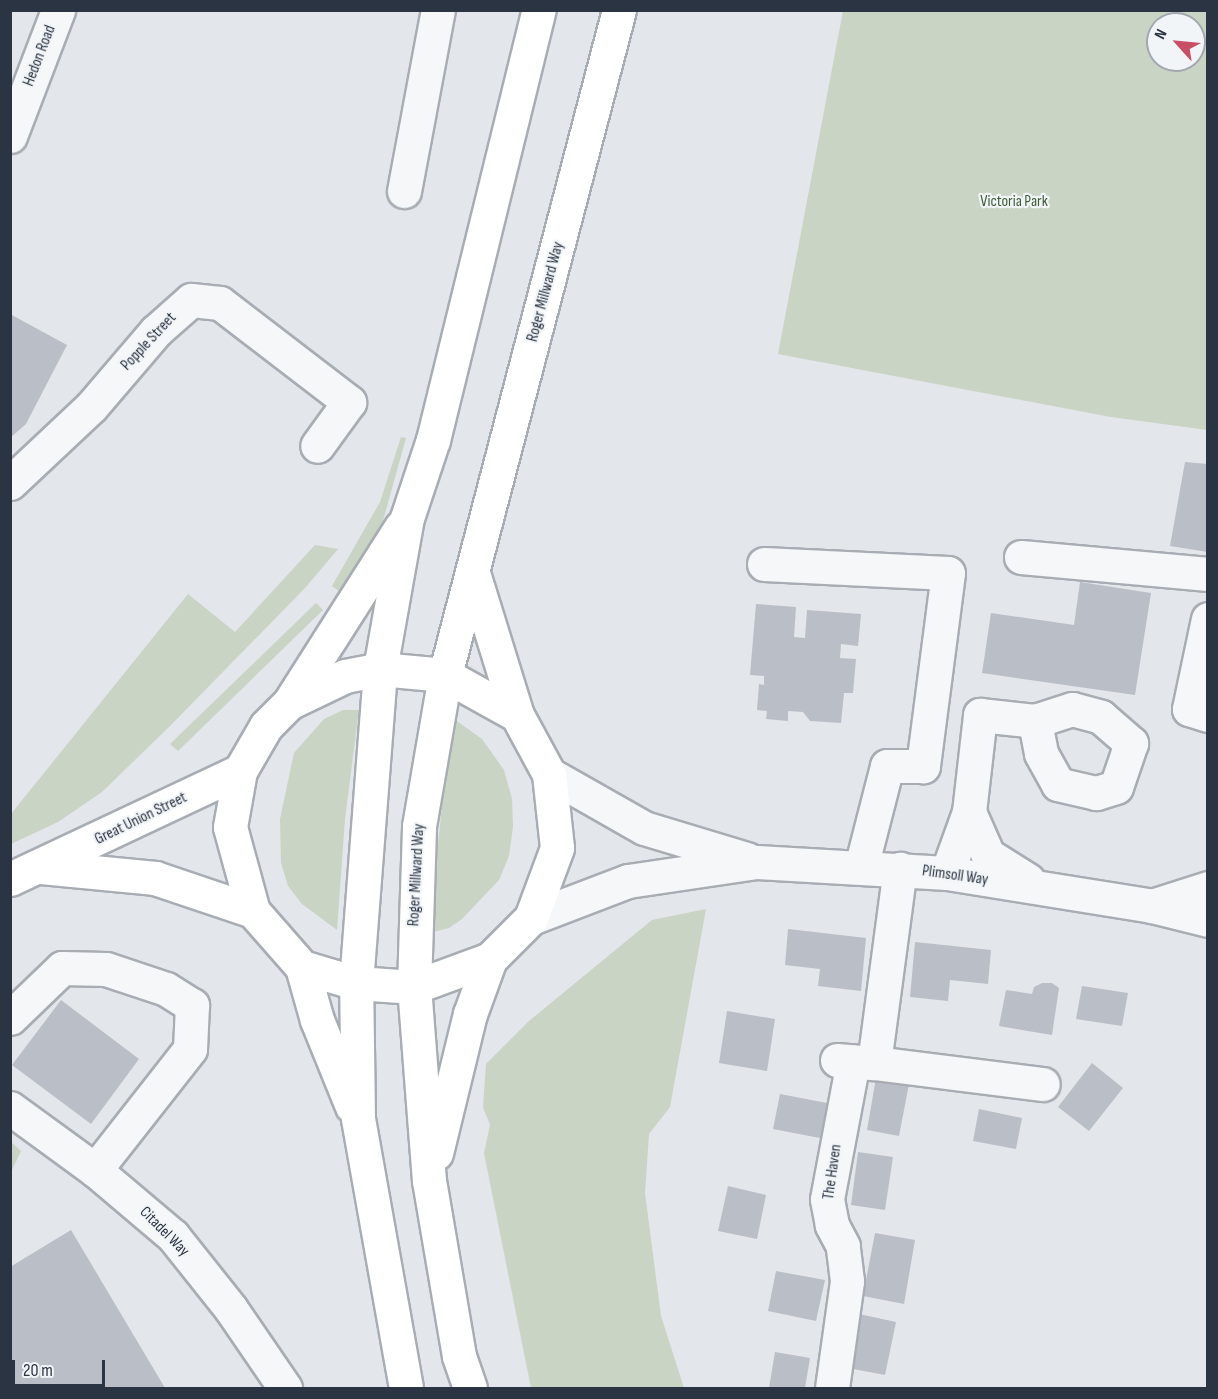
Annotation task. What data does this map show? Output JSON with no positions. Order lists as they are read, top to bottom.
{
  "streets": {
    "main road": ["Roger Millward Way", "Great Union Street"],
    "street": [
      "Hedon Road",
      "Popple Street",
      "Plimsoll Way",
      "The Haven",
      "Citadel Way"
    ]
  },
  "crossings": [
    ["Plimsoll Way", "The Haven"]
  ],
  "parks": ["Victoria Park"],
  "scale_bar": "20 m",
  "north": "top left"
}
